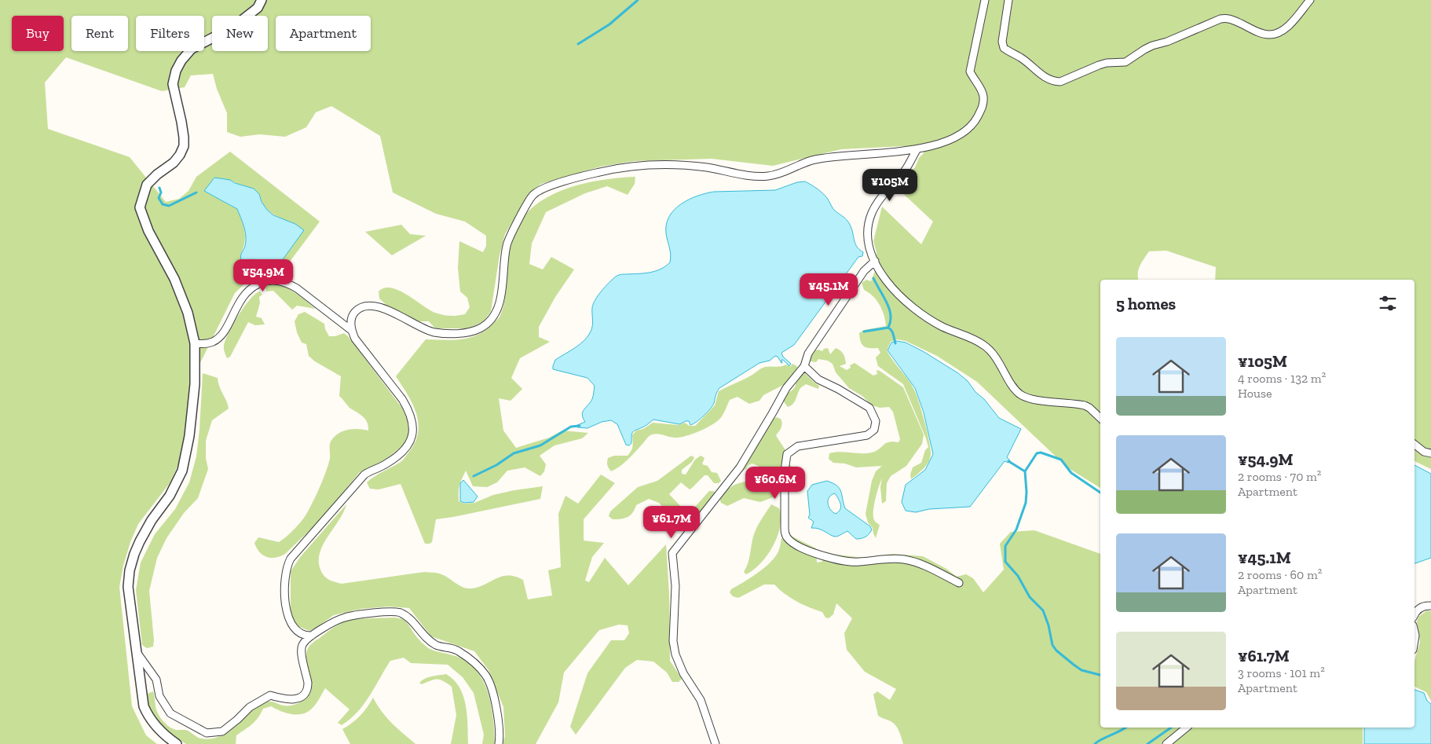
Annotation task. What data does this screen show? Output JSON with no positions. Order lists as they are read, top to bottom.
{
  "page": {
    "chip": [
      "Buy",
      "Rent",
      "Filters",
      "New",
      "Apartment"
    ],
    "price": [
      "¥105M",
      "¥54.9M",
      "¥45.1M",
      "¥60.6M",
      "¥61.7M"
    ],
    "heading": "5 homes",
    "list": [
      {
        "name": "¥105M",
        "note": "4 rooms · 132 m² · House"
      },
      {
        "name": "¥54.9M",
        "note": "2 rooms · 70 m² · Apartment"
      },
      {
        "name": "¥45.1M",
        "note": "2 rooms · 60 m² · Apartment"
      },
      {
        "name": "¥61.7M",
        "note": "3 rooms · 101 m² · Apartment"
      }
    ]
  }
}
